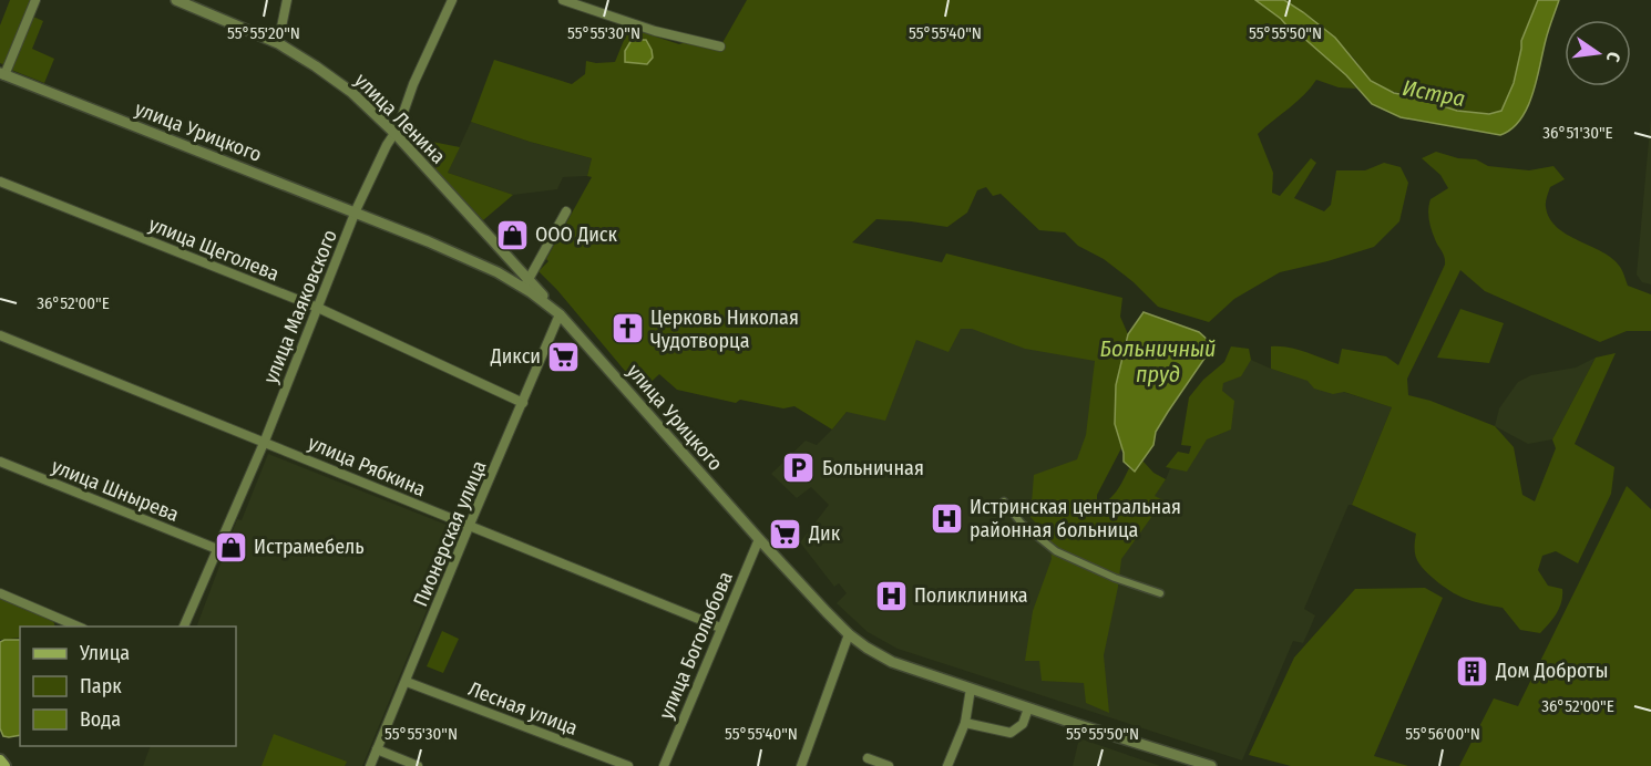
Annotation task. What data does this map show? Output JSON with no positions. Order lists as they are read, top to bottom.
{
  "streets": {
    "street": [
      "улица Ленина",
      "улица Урицкого",
      "улица Щеголева",
      "улица Маяковского",
      "улица Рябкина",
      "улица Шнырева",
      "Пионерская улица",
      "улица Боголюбова",
      "Лесная улица"
    ]
  },
  "crossings": [
    ["улица Ленина", "улица Урицкого"],
    ["улица Ленина", "улица Маяковского"],
    ["улица Ленина", "Пионерская улица"],
    ["улица Урицкого", "улица Маяковского"],
    ["улица Урицкого", "Пионерская улица"],
    ["улица Урицкого", "улица Боголюбова"],
    ["улица Щеголева", "улица Маяковского"],
    ["улица Щеголева", "Пионерская улица"],
    ["улица Маяковского", "улица Рябкина"],
    ["улица Маяковского", "улица Шнырева"],
    ["улица Рябкина", "Пионерская улица"],
    ["улица Рябкина", "улица Боголюбова"],
    ["Пионерская улица", "Лесная улица"]
  ],
  "water": ["Истра", "Больничный пруд"],
  "places": {
    "shop": ["ООО Диск", "Истрамебель"],
    "church": ["Церковь Николая Чудотворца"],
    "supermarket": ["Дикси", "Дик"],
    "parking": ["Больничная"],
    "hospital": ["Истринская центральная районная больница", "Поликлиника"],
    "building": ["Дом Доброты"]
  },
  "legend": ["Улица", "Парк", "Вода"],
  "north": "right",
  "coordinates": [
    "55°55'20\"N",
    "55°55'30\"N",
    "55°55'40\"N",
    "55°55'50\"N",
    "36°51'30\"E",
    "36°52'00\"E",
    "55°56'00\"N"
  ]
}
